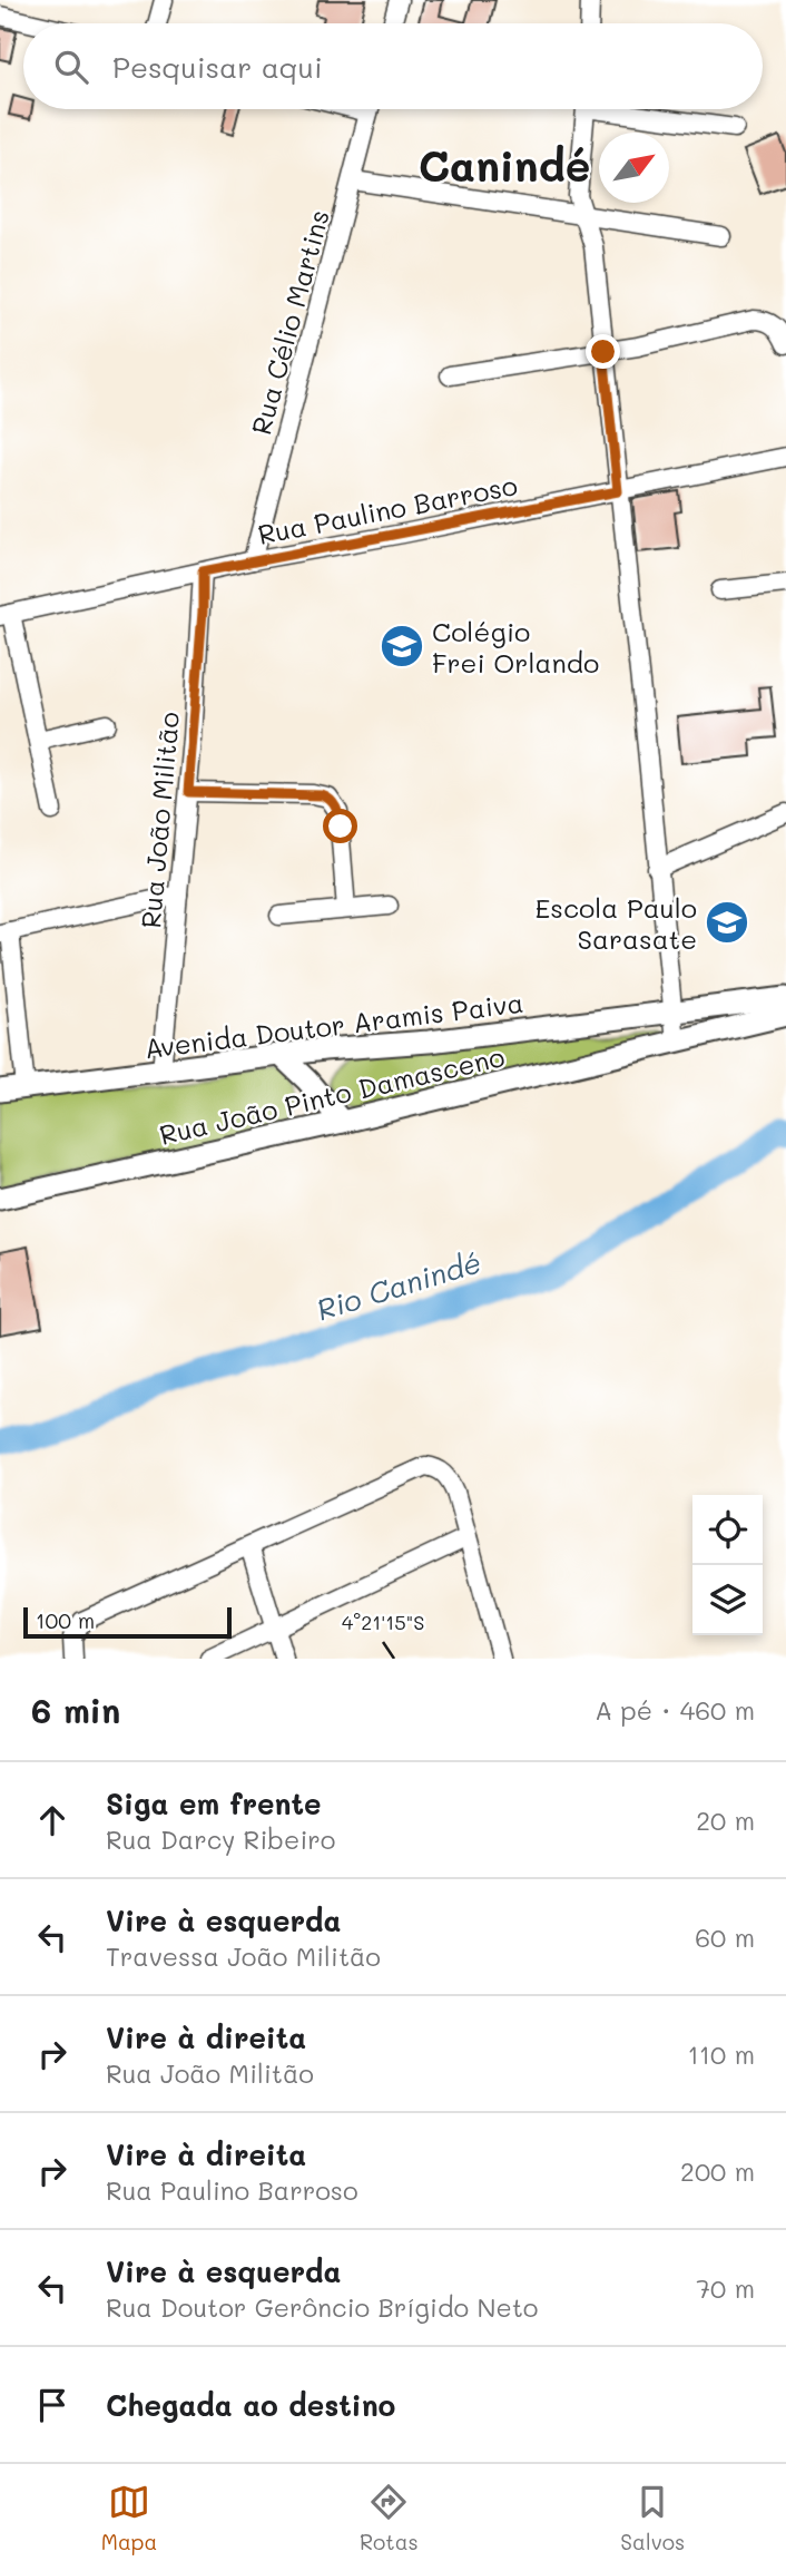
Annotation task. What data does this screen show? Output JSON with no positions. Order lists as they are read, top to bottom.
{
  "streets": {
    "main road": ["Avenida Doutor Aramis Paiva", "Rua João Pinto Damasceno"],
    "street": ["Rua Célio Martins", "Rua Paulino Barroso", "Rua João Militão"]
  },
  "crossings": [
    ["Rua Célio Martins", "Rua Paulino Barroso"],
    ["Rua Paulino Barroso", "Rua João Militão"],
    ["Rua João Militão", "Avenida Doutor Aramis Paiva"]
  ],
  "districts": ["Canindé"],
  "water": ["Rio Canindé"],
  "places": {
    "school or university": ["Colégio Frei Orlando", "Escola Paulo Sarasate"]
  },
  "scale_bar": "100 m",
  "north": "top right",
  "page": {
    "search": "Pesquisar aqui",
    "scale": "100 m",
    "heading": ["6 min", "A pé · 460 m"],
    "list": [
      ["Siga em frente", "Rua Darcy Ribeiro", "20 m"],
      ["Vire à esquerda", "Travessa João Militão", "60 m"],
      ["Vire à direita", "Rua João Militão", "110 m"],
      ["Vire à direita", "Rua Paulino Barroso", "200 m"],
      ["Vire à esquerda", "Rua Doutor Gerôncio Brígido Neto", "70 m"],
      "Chegada ao destino"
    ],
    "nav": ["Mapa", "Rotas", "Salvos"]
  },
  "coordinates": ["4°21'15\"S"]
}
